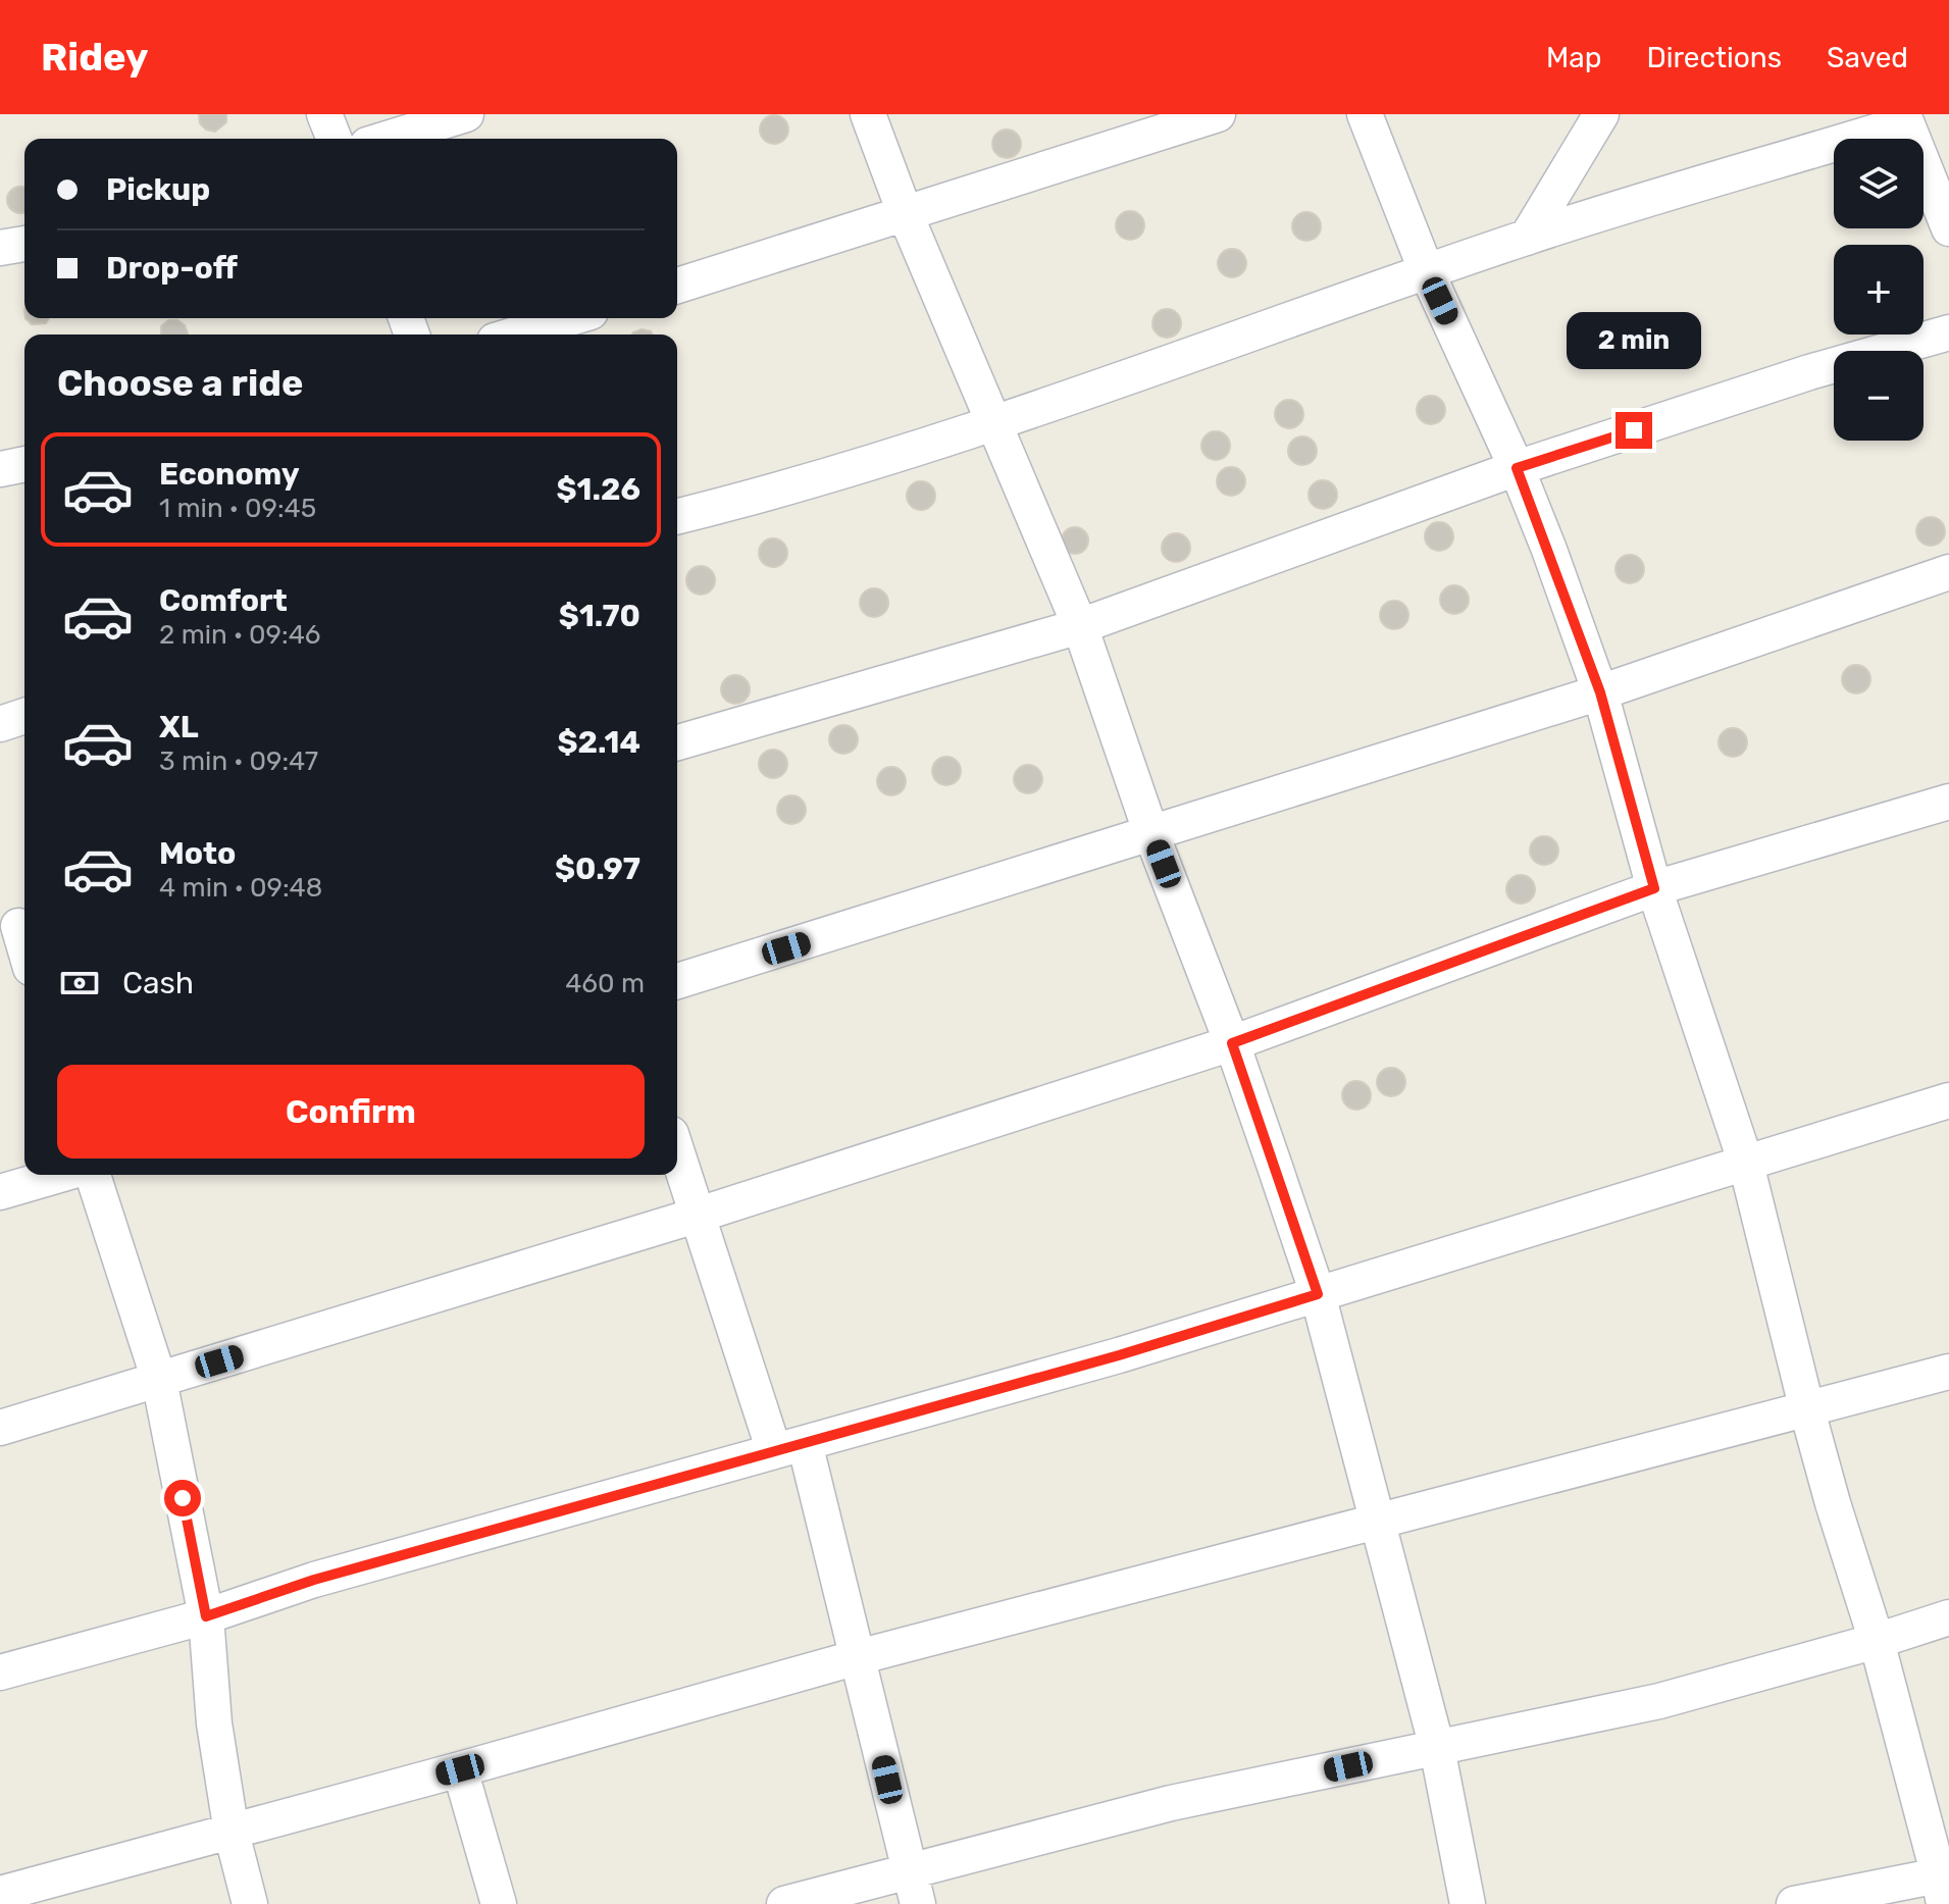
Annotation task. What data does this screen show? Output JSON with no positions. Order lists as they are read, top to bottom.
{
  "page": {
    "header": "Ridey",
    "nav": ["Map", "Directions", "Saved"],
    "map_buttons": ["+", "−"],
    "banner": ["Pickup", "Drop-off"],
    "bubble": "2 min",
    "heading": "Choose a ride",
    "list": [
      {
        "name": "Economy",
        "note": "1 min · 09:45",
        "value": "$1.26"
      },
      {
        "name": "Comfort",
        "note": "2 min · 09:46",
        "value": "$1.70"
      },
      {
        "name": "XL",
        "note": "3 min · 09:47",
        "value": "$2.14"
      },
      {
        "name": "Moto",
        "note": "4 min · 09:48",
        "value": "$0.97"
      }
    ],
    "pay": ["Cash", "460 m"],
    "buttons": "Confirm"
  }
}
